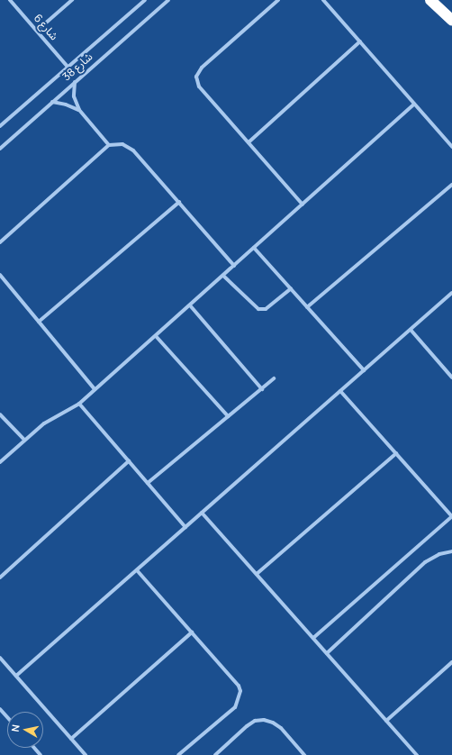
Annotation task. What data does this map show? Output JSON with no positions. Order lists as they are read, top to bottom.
{
  "streets": {
    "street": ["شارع 6", "شارع 38"]
  },
  "crossings": [
    ["شارع 6", "شارع 38"]
  ],
  "north": "left"
}
